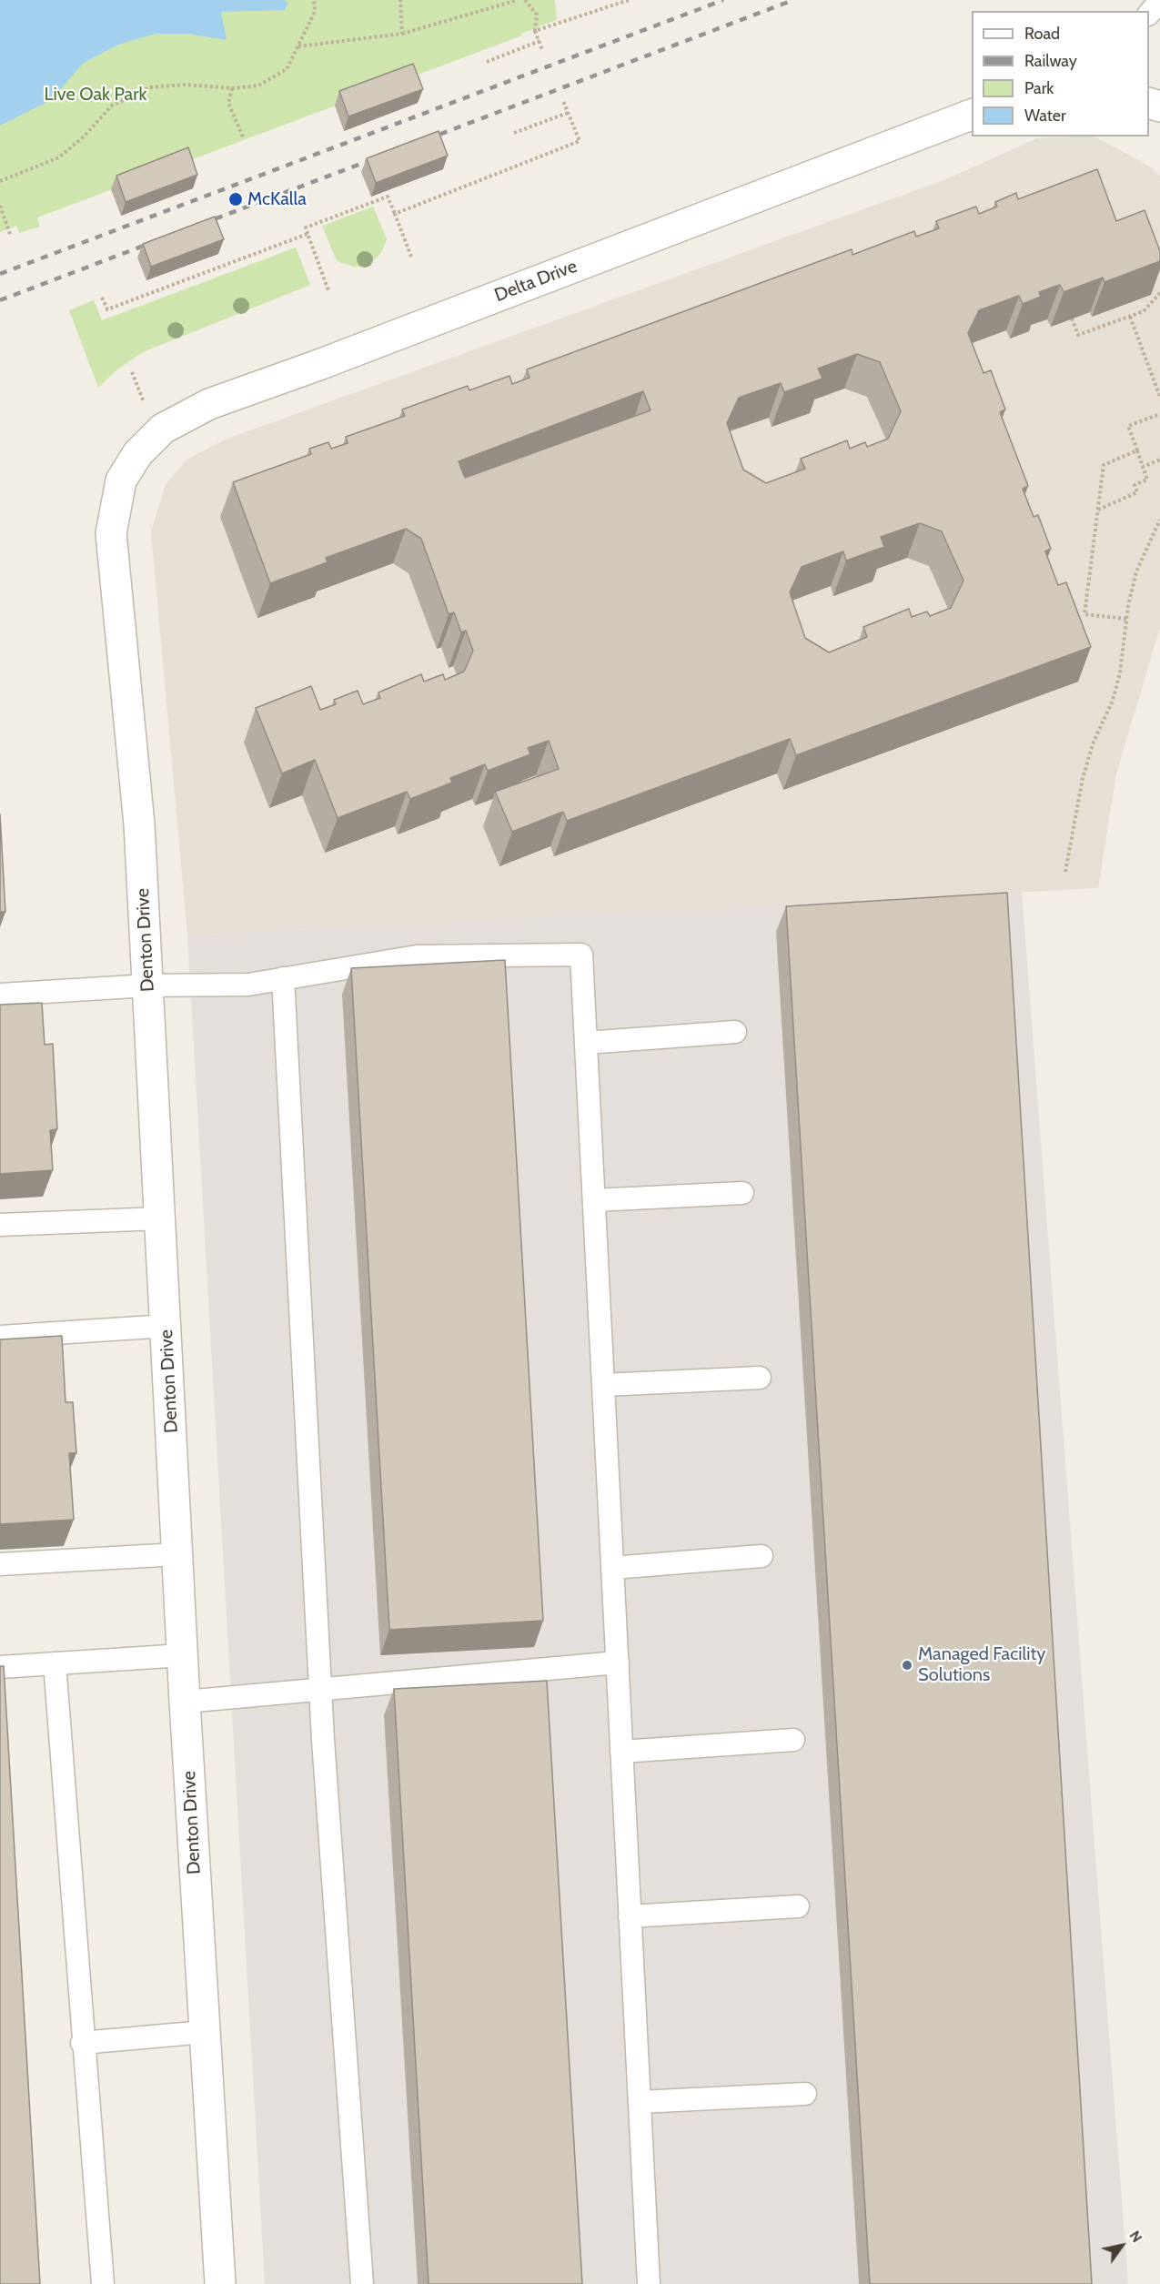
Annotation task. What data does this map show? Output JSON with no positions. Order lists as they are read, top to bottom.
{
  "streets": {
    "street": ["Delta Drive", "Denton Drive"]
  },
  "crossings": [
    ["Delta Drive", "Denton Drive"]
  ],
  "parks": ["Live Oak Park"],
  "places": ["McKalla", "Managed Facility Solutions"],
  "legend": [
    "Road",
    "Railway",
    "Park",
    "Water"
  ],
  "north": "top right"
}
